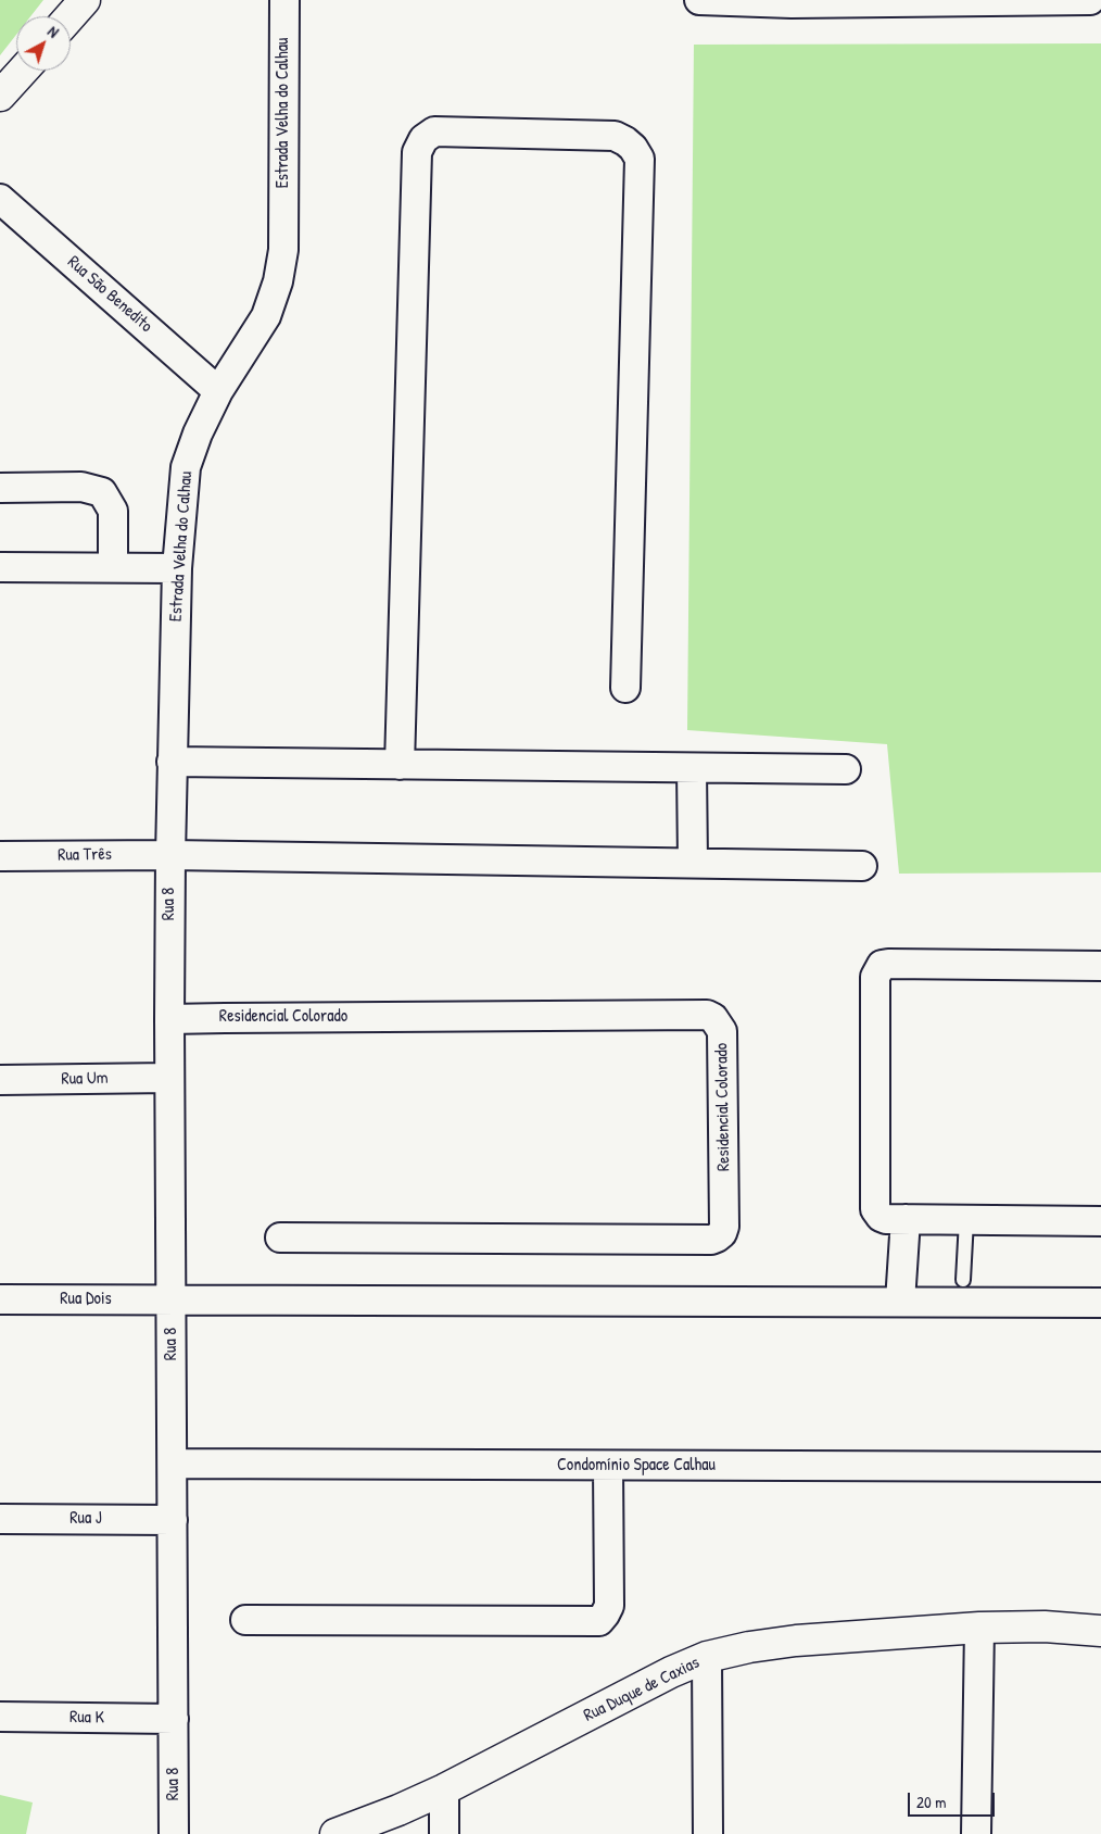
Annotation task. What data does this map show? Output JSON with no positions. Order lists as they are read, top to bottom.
{
  "streets": {
    "street": [
      "Estrada Velha do Calhau",
      "Rua São Benedito",
      "Rua Três",
      "Rua 8",
      "Residencial Colorado",
      "Rua Um",
      "Rua Dois",
      "Condomínio Space Calhau",
      "Rua J",
      "Rua Duque de Caxias",
      "Rua K"
    ]
  },
  "crossings": [
    ["Estrada Velha do Calhau", "Rua São Benedito"],
    ["Estrada Velha do Calhau", "Rua Três"],
    ["Estrada Velha do Calhau", "Rua 8"],
    ["Rua Três", "Rua 8"],
    ["Rua 8", "Residencial Colorado"],
    ["Rua 8", "Rua Um"],
    ["Rua 8", "Rua Dois"],
    ["Rua 8", "Condomínio Space Calhau"],
    ["Rua 8", "Rua J"],
    ["Rua 8", "Rua K"]
  ],
  "scale_bar": "20 m",
  "north": "top right"
}
